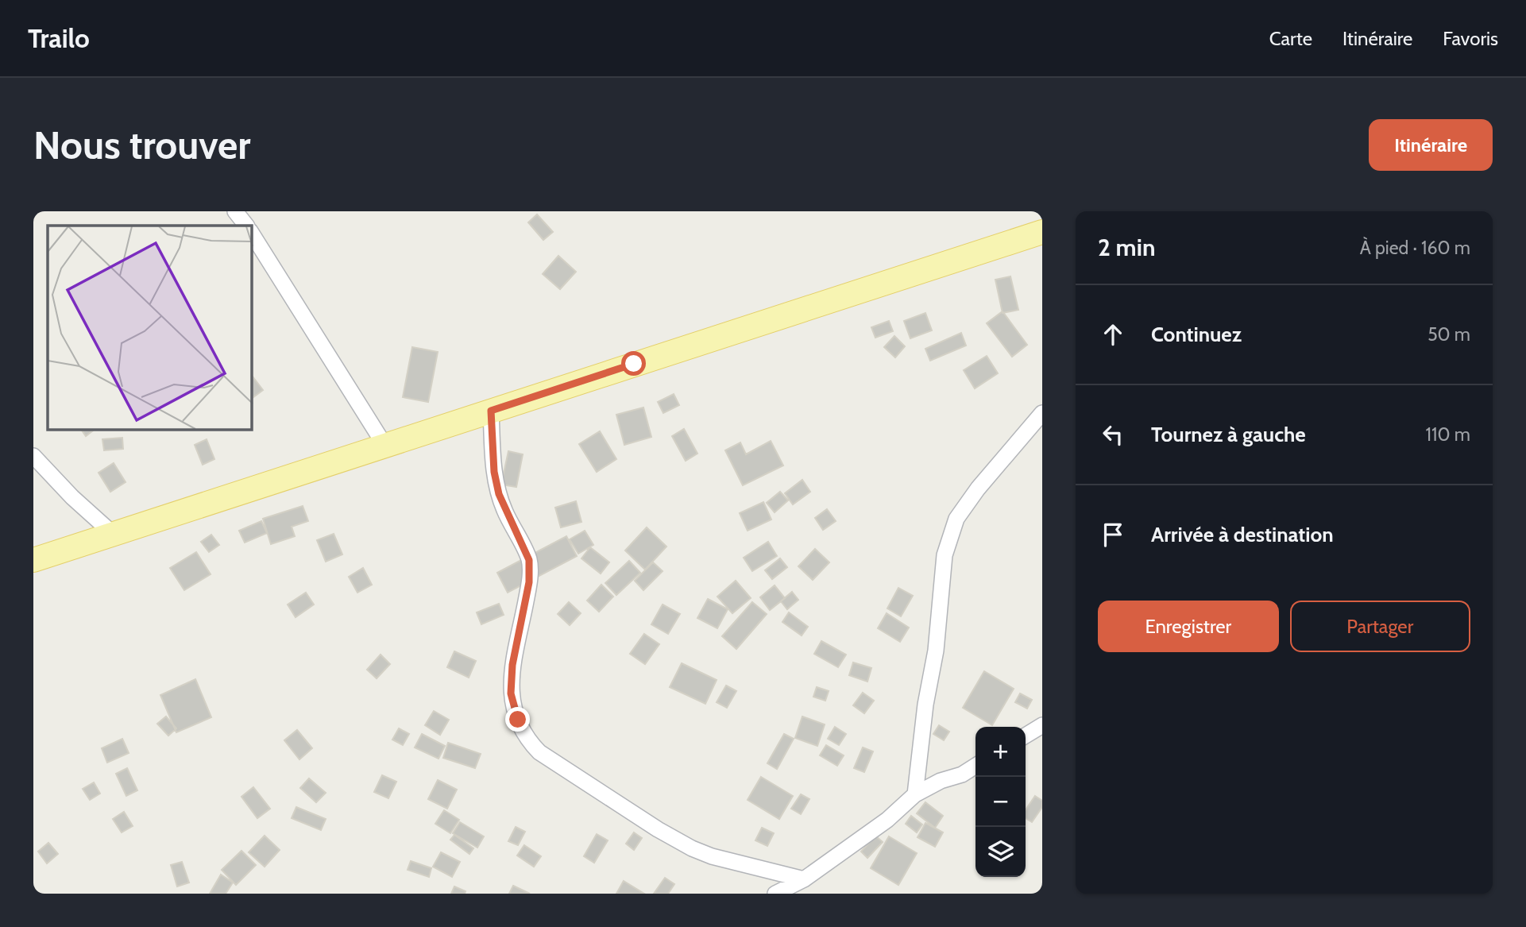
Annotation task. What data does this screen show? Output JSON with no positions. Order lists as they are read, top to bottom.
{
  "page": {
    "header": "Trailo",
    "nav": ["Carte", "Itinéraire", "Favoris"],
    "buttons": [
      "Itinéraire",
      ["Enregistrer", "Partager"]
    ],
    "title": "Nous trouver",
    "heading": ["2 min", "À pied · 160 m"],
    "list": [
      ["Continuez", "50 m"],
      ["Tournez à gauche", "110 m"],
      "Arrivée à destination"
    ],
    "map_buttons": ["+", "−"]
  }
}
